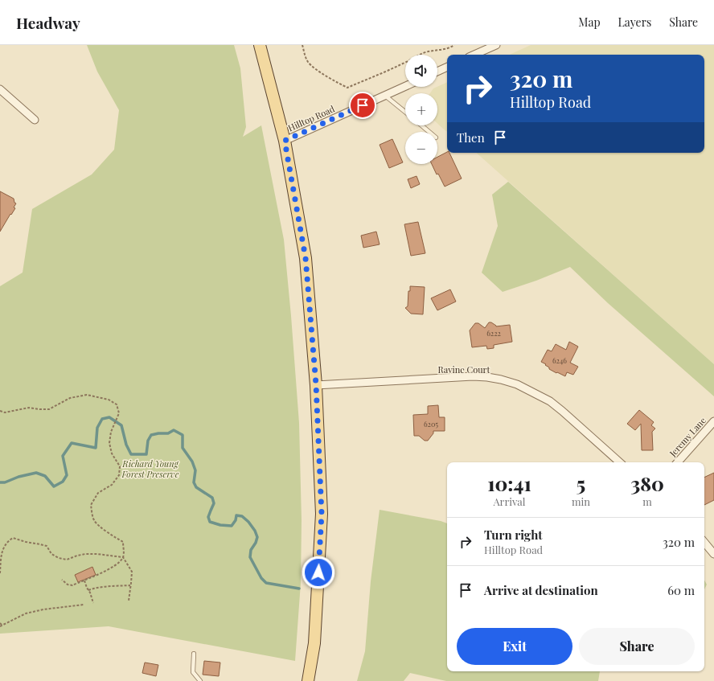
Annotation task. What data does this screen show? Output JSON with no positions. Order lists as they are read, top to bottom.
{
  "streets": {
    "street": ["Hilltop Road", "Ravine Court", "Jeremy Lane"]
  },
  "parks": ["Richard Young Forest Preserve"],
  "house_numbers": ["6222", "6246", "6205"],
  "page": {
    "header": "Headway",
    "nav": ["Map", "Layers", "Share"],
    "map_buttons": ["+", "−"],
    "turn": ["320 m", "Hilltop Road"],
    "then": "Then",
    "eta": [
      "10:41",
      "Arrival",
      "5",
      "min",
      "380",
      "m"
    ],
    "list": [
      {
        "name": "Turn right",
        "note": "Hilltop Road",
        "value": "320 m"
      },
      {
        "name": "Arrive at destination",
        "value": "60 m"
      }
    ],
    "buttons": ["Exit", "Share"]
  }
}
